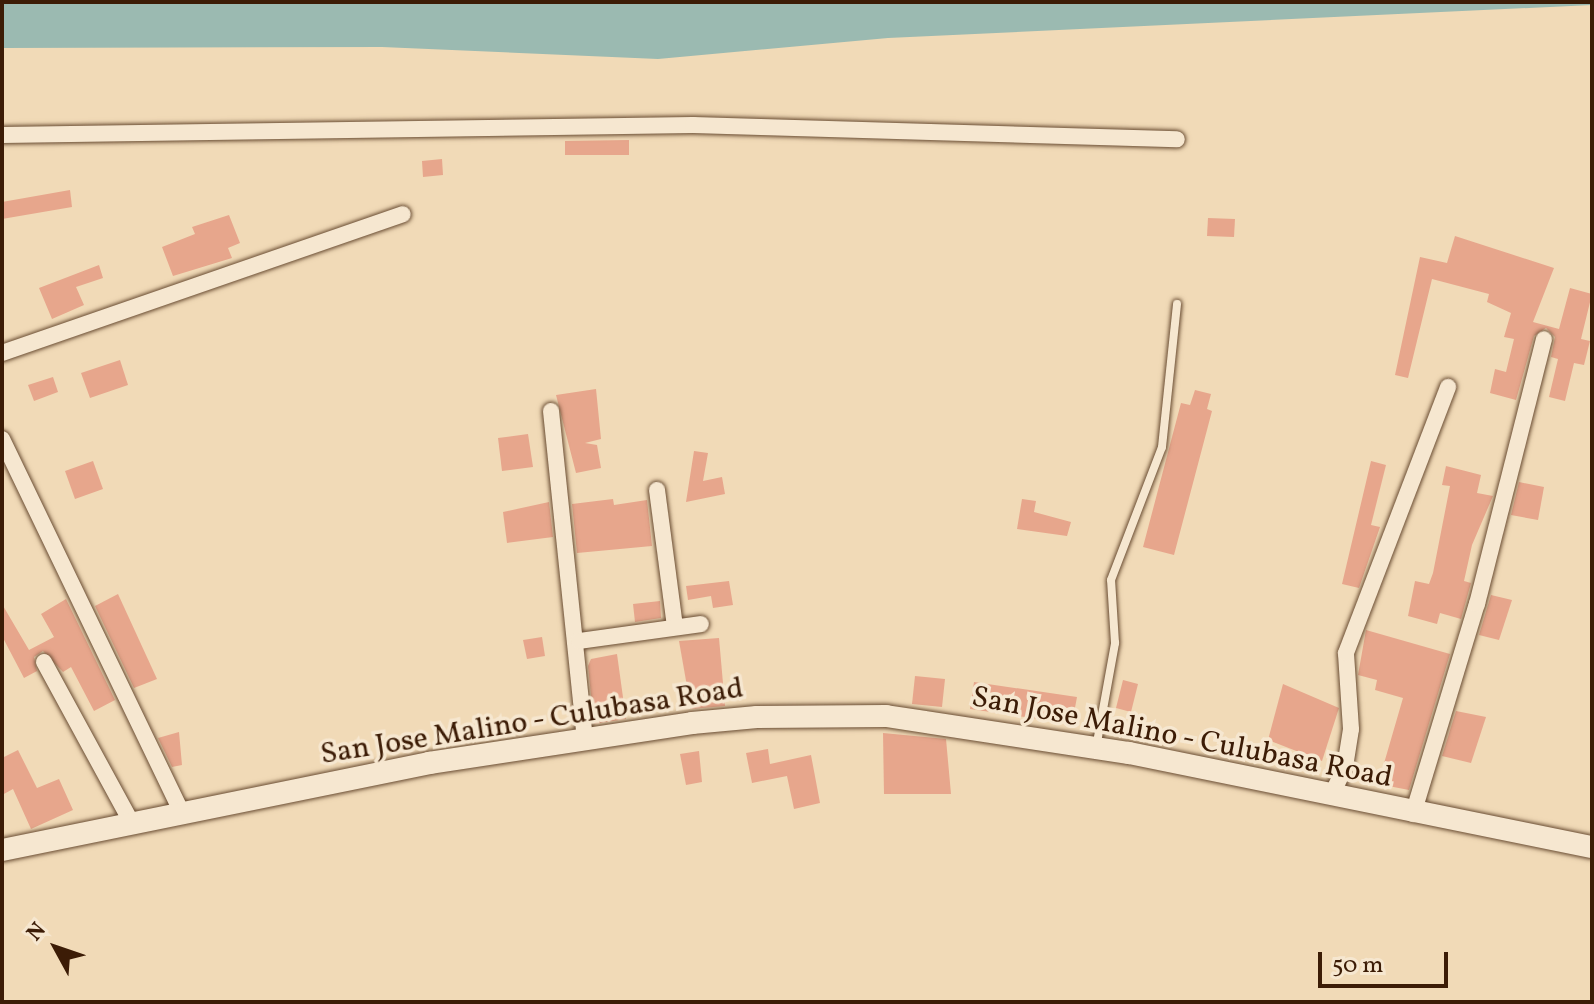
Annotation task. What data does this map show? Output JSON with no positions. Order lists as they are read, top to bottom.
{
  "streets": {
    "street": ["San Jose Malino - Culubasa Road"]
  },
  "scale_bar": "50 m",
  "north": "top left"
}
